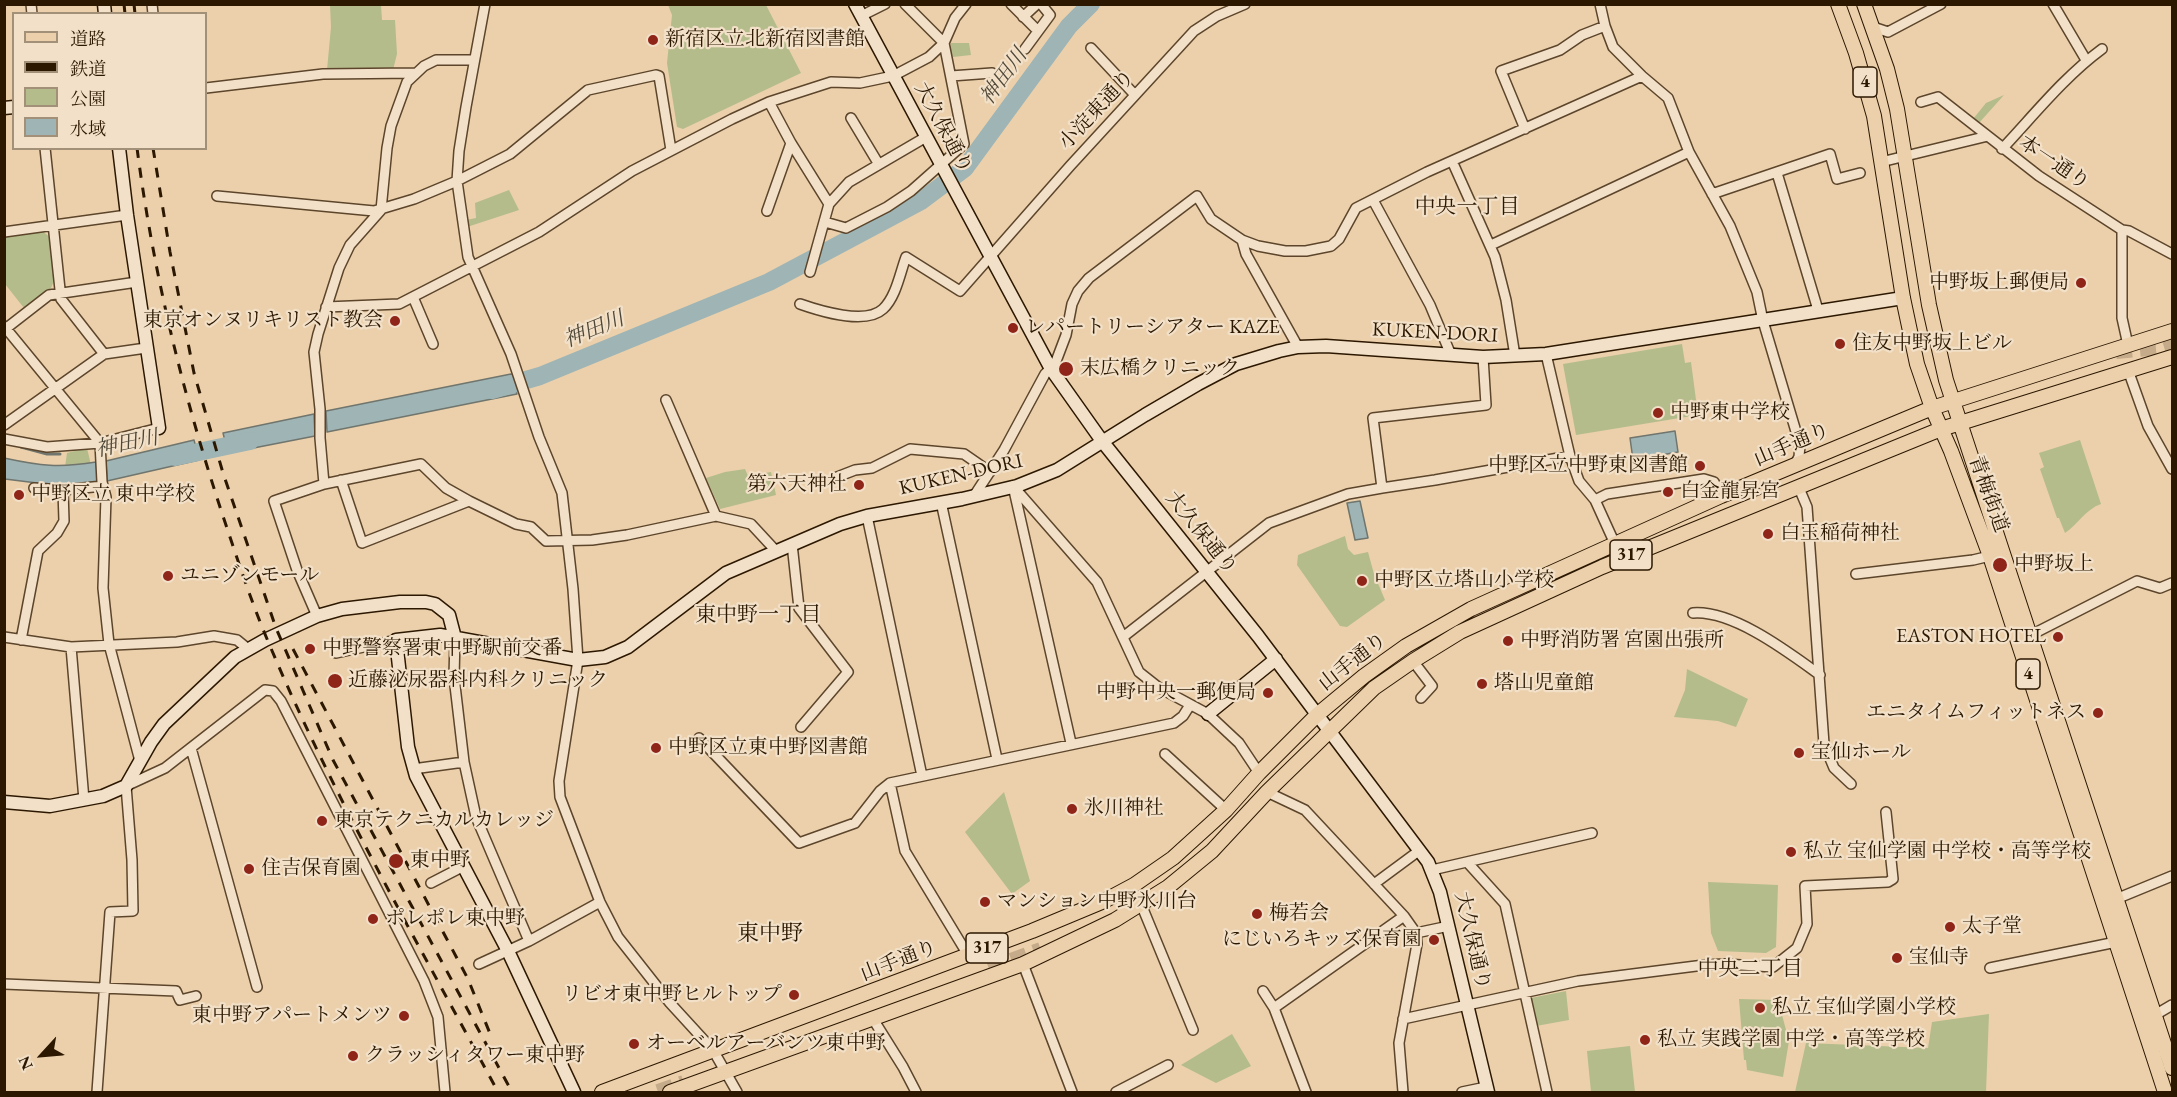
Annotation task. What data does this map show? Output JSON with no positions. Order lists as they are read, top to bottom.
{
  "streets": {
    "main road": [
      "4",
      "山手通り",
      "青梅街道",
      "317"
    ],
    "street": [
      "小淀東通り",
      "大久保通り",
      "本一通り",
      "KUKEN-DORI"
    ]
  },
  "crossings": [
    ["小淀東通り", "大久保通り"],
    ["大久保通り", "KUKEN-DORI"],
    ["大久保通り", "山手通り"],
    ["KUKEN-DORI", "青梅街道"],
    ["山手通り", "青梅街道"]
  ],
  "districts": [
    "中央一丁目",
    "東中野一丁目",
    "東中野",
    "中央二丁目"
  ],
  "water": ["神田川"],
  "places": [
    "新宿区立北新宿図書館",
    "中野坂上郵便局",
    "東京オンヌリキリスト教会",
    "レパートリーシアター KAZE",
    "住友中野坂上ビル",
    "末広橋クリニック",
    "中野東中学校",
    "中野区立中野東図書館",
    "第六天神社",
    "白金龍昇宮",
    "中野区立 東中学校",
    "白玉稲荷神社",
    "中野坂上",
    "ユニゾンモール",
    "中野区立塔山小学校",
    "EASTON HOTEL",
    "中野消防署 宮園出張所",
    "中野警察署東中野駅前交番",
    "近藤泌尿器科内科クリニック",
    "塔山児童館",
    "中野中央一郵便局",
    "エニタイムフィットネス",
    "中野区立東中野図書館",
    "宝仙ホール",
    "氷川神社",
    "東京テクニカルカレッジ",
    "私立 宝仙学園 中学校・高等学校",
    "東中野",
    "住吉保育園",
    "マンション中野氷川台",
    "梅若会",
    "ポレポレ東中野",
    "太子堂",
    "にじいろキッズ保育園",
    "宝仙寺",
    "リビオ東中野ヒルトップ",
    "私立 宝仙学園小学校",
    "東中野アパートメンツ",
    "私立 実践学園 中学・高等学校",
    "オーベルアーバンツ東中野",
    "クラッシィタワー東中野"
  ],
  "legend": [
    "道路",
    "鉄道",
    "公園",
    "水域"
  ],
  "north": "bottom left"
}
